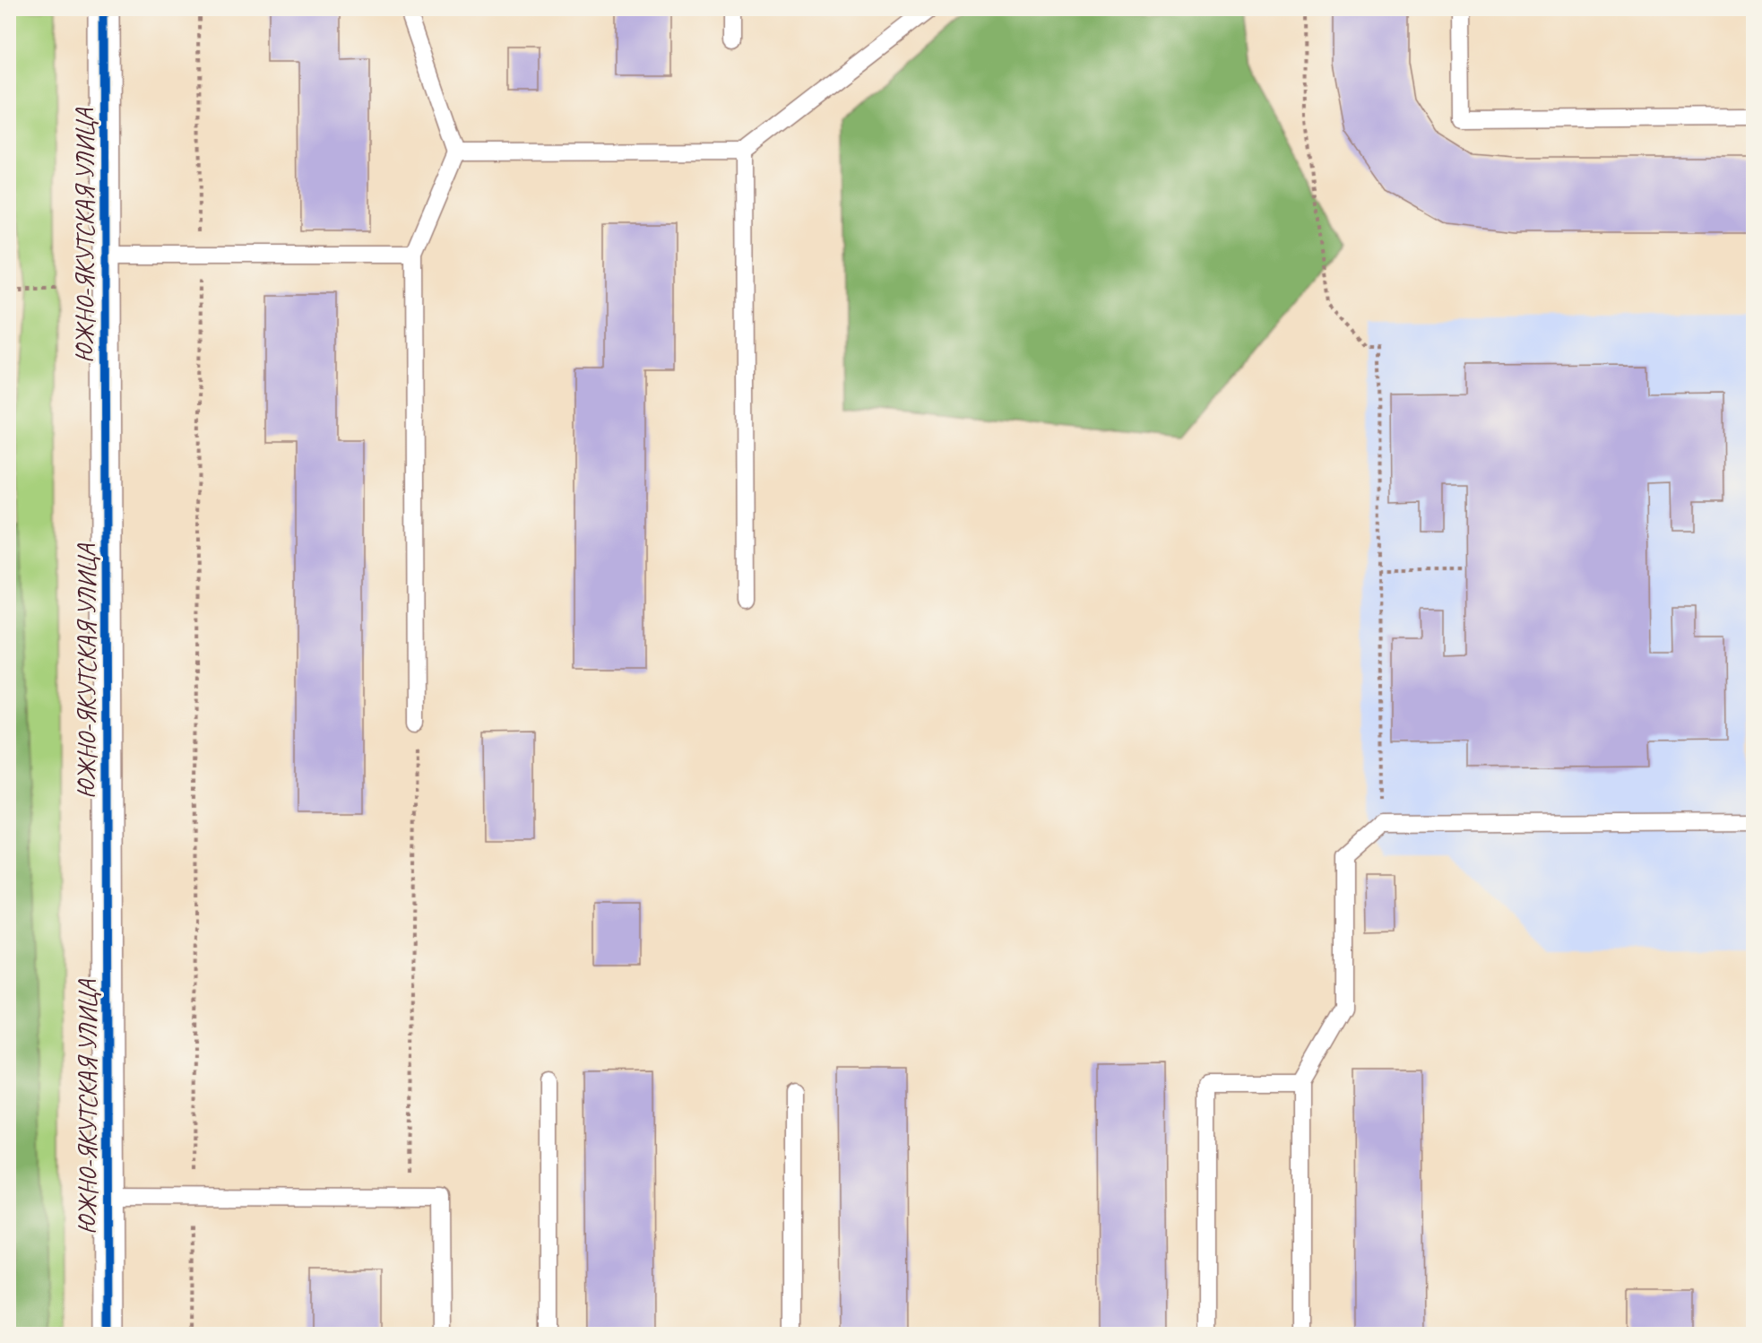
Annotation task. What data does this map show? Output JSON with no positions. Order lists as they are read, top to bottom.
{
  "streets": {
    "street": ["ЮЖНО-ЯКУТСКАЯ УЛИЦА"]
  }
}
